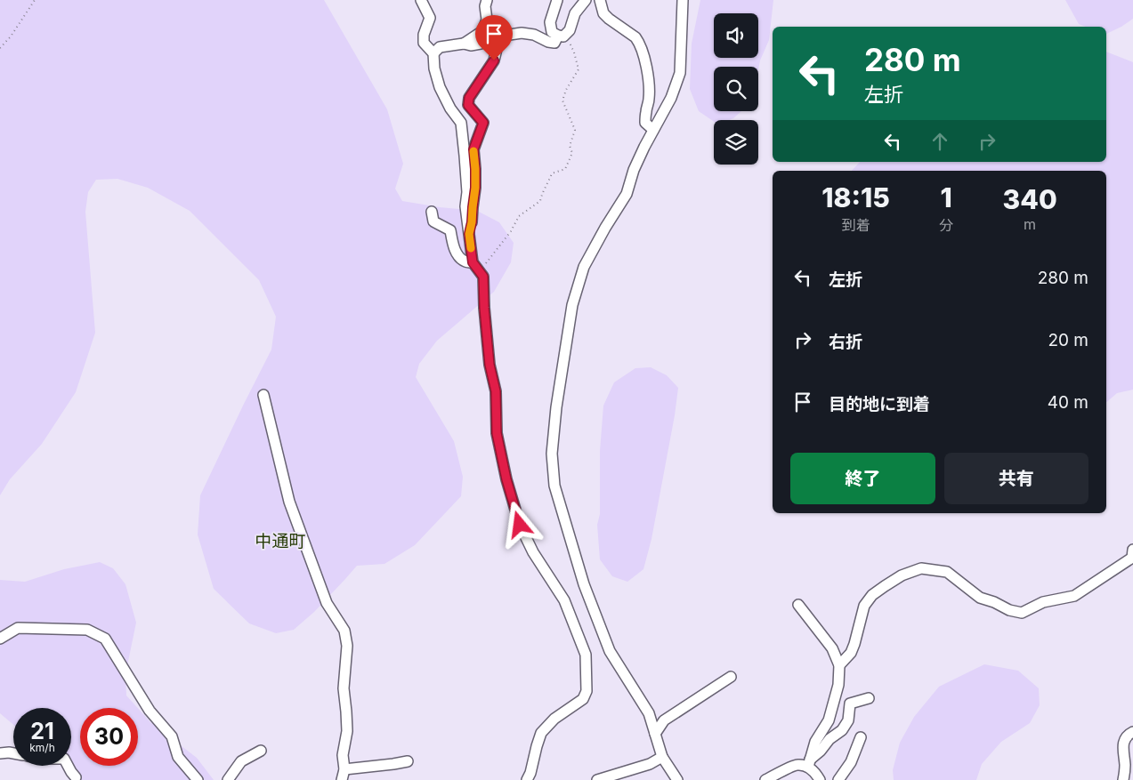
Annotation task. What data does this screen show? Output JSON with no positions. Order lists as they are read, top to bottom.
{
  "districts": ["中通町"],
  "page": {
    "turn": ["280 m", "左折"],
    "eta": [
      "18:15",
      "到着",
      "1",
      "分",
      "340",
      "m"
    ],
    "list": [
      {
        "name": "左折",
        "value": "280 m"
      },
      {
        "name": "右折",
        "value": "20 m"
      },
      {
        "name": "目的地に到着",
        "value": "40 m"
      }
    ],
    "buttons": ["終了", "共有"],
    "speed": "21 km/h",
    "limit": "30"
  }
}
